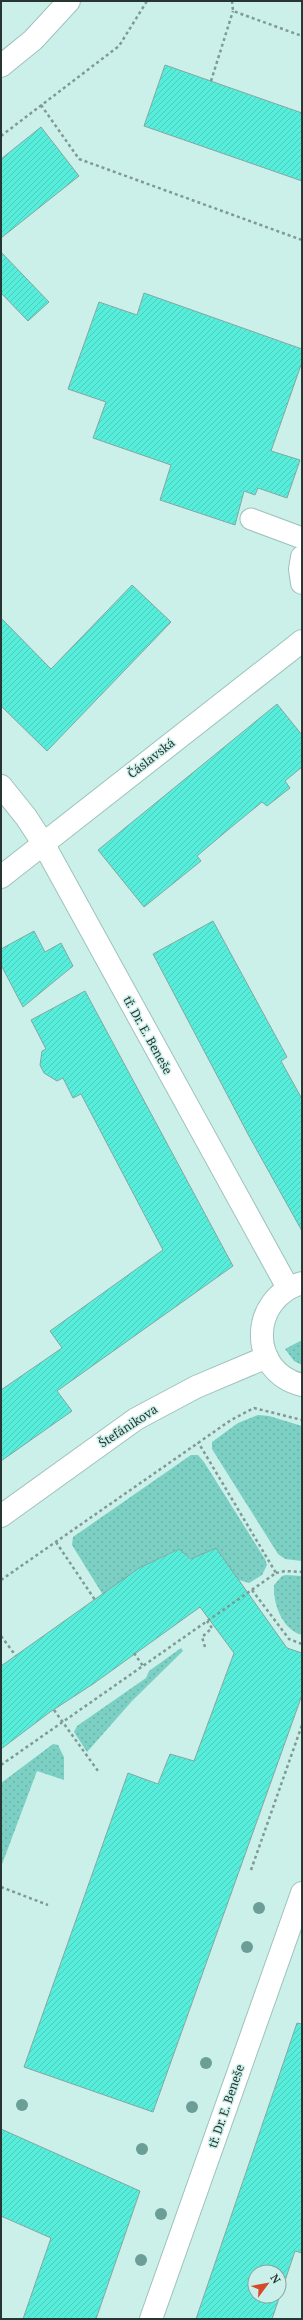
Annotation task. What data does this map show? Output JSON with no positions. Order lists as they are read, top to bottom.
{
  "streets": {
    "main road": ["Čáslavská", "tř. Dr. E. Beneše", "Štefánikova"]
  },
  "crossings": [
    ["Čáslavská", "tř. Dr. E. Beneše"]
  ],
  "north": "top right"
}
